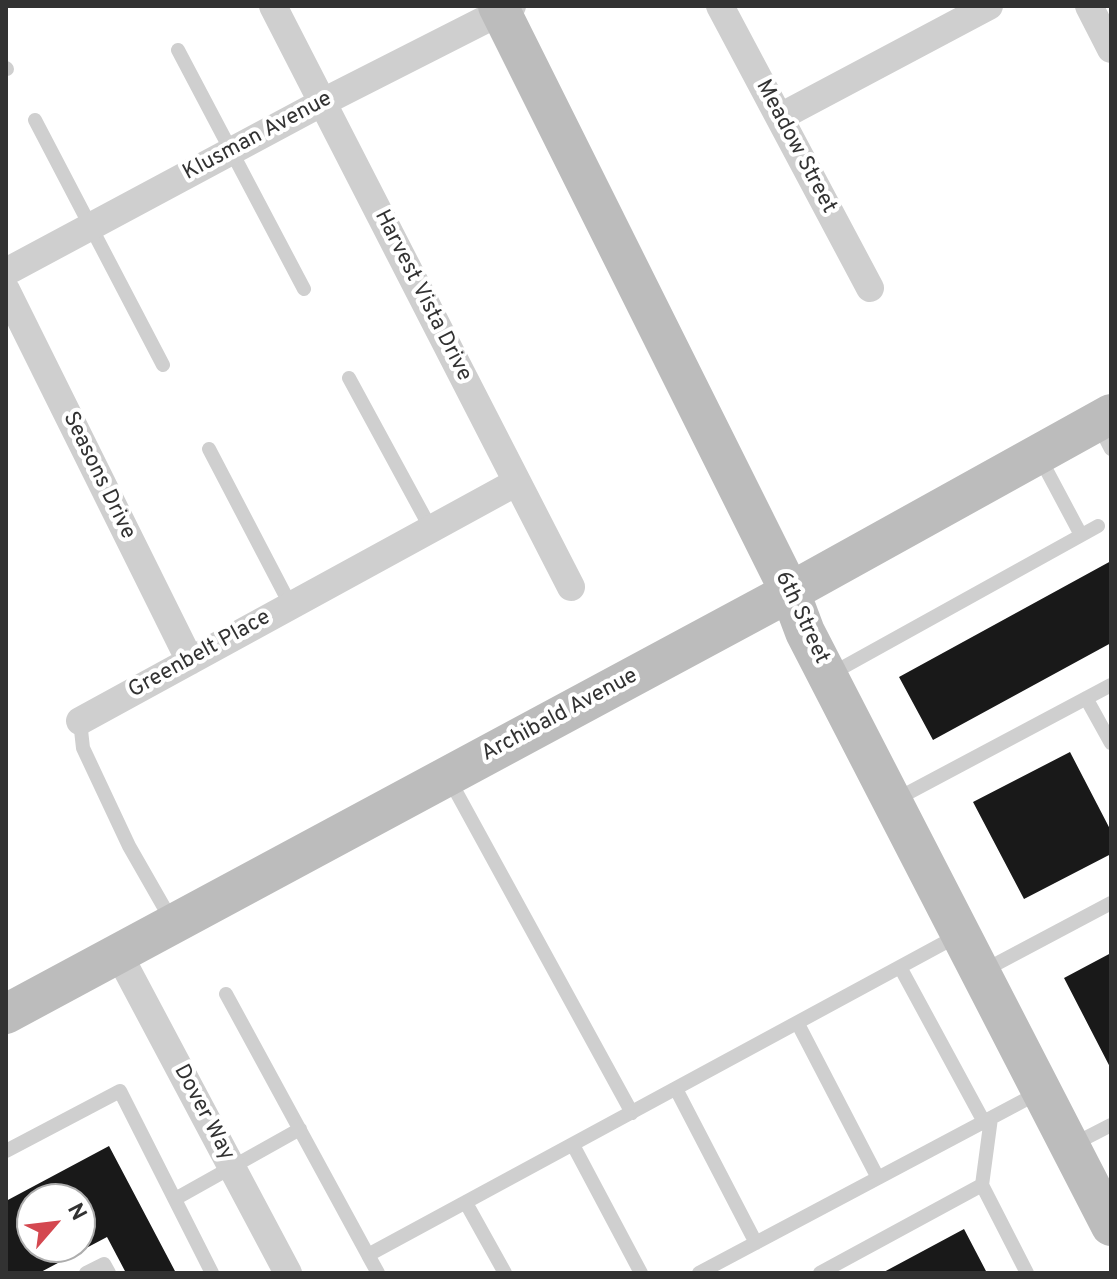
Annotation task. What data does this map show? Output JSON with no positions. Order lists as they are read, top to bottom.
{
  "streets": {
    "main road": ["6th Street", "Archibald Avenue"],
    "street": [
      "Klusman Avenue",
      "Meadow Street",
      "Harvest Vista Drive",
      "Seasons Drive",
      "Greenbelt Place",
      "Dover Way"
    ]
  },
  "crossings": [
    ["Klusman Avenue", "Harvest Vista Drive"],
    ["Klusman Avenue", "6th Street"],
    ["Harvest Vista Drive", "Greenbelt Place"],
    ["Seasons Drive", "Greenbelt Place"],
    ["6th Street", "Archibald Avenue"],
    ["Greenbelt Place", "Archibald Avenue"],
    ["Archibald Avenue", "Dover Way"]
  ],
  "north": "top right"
}
